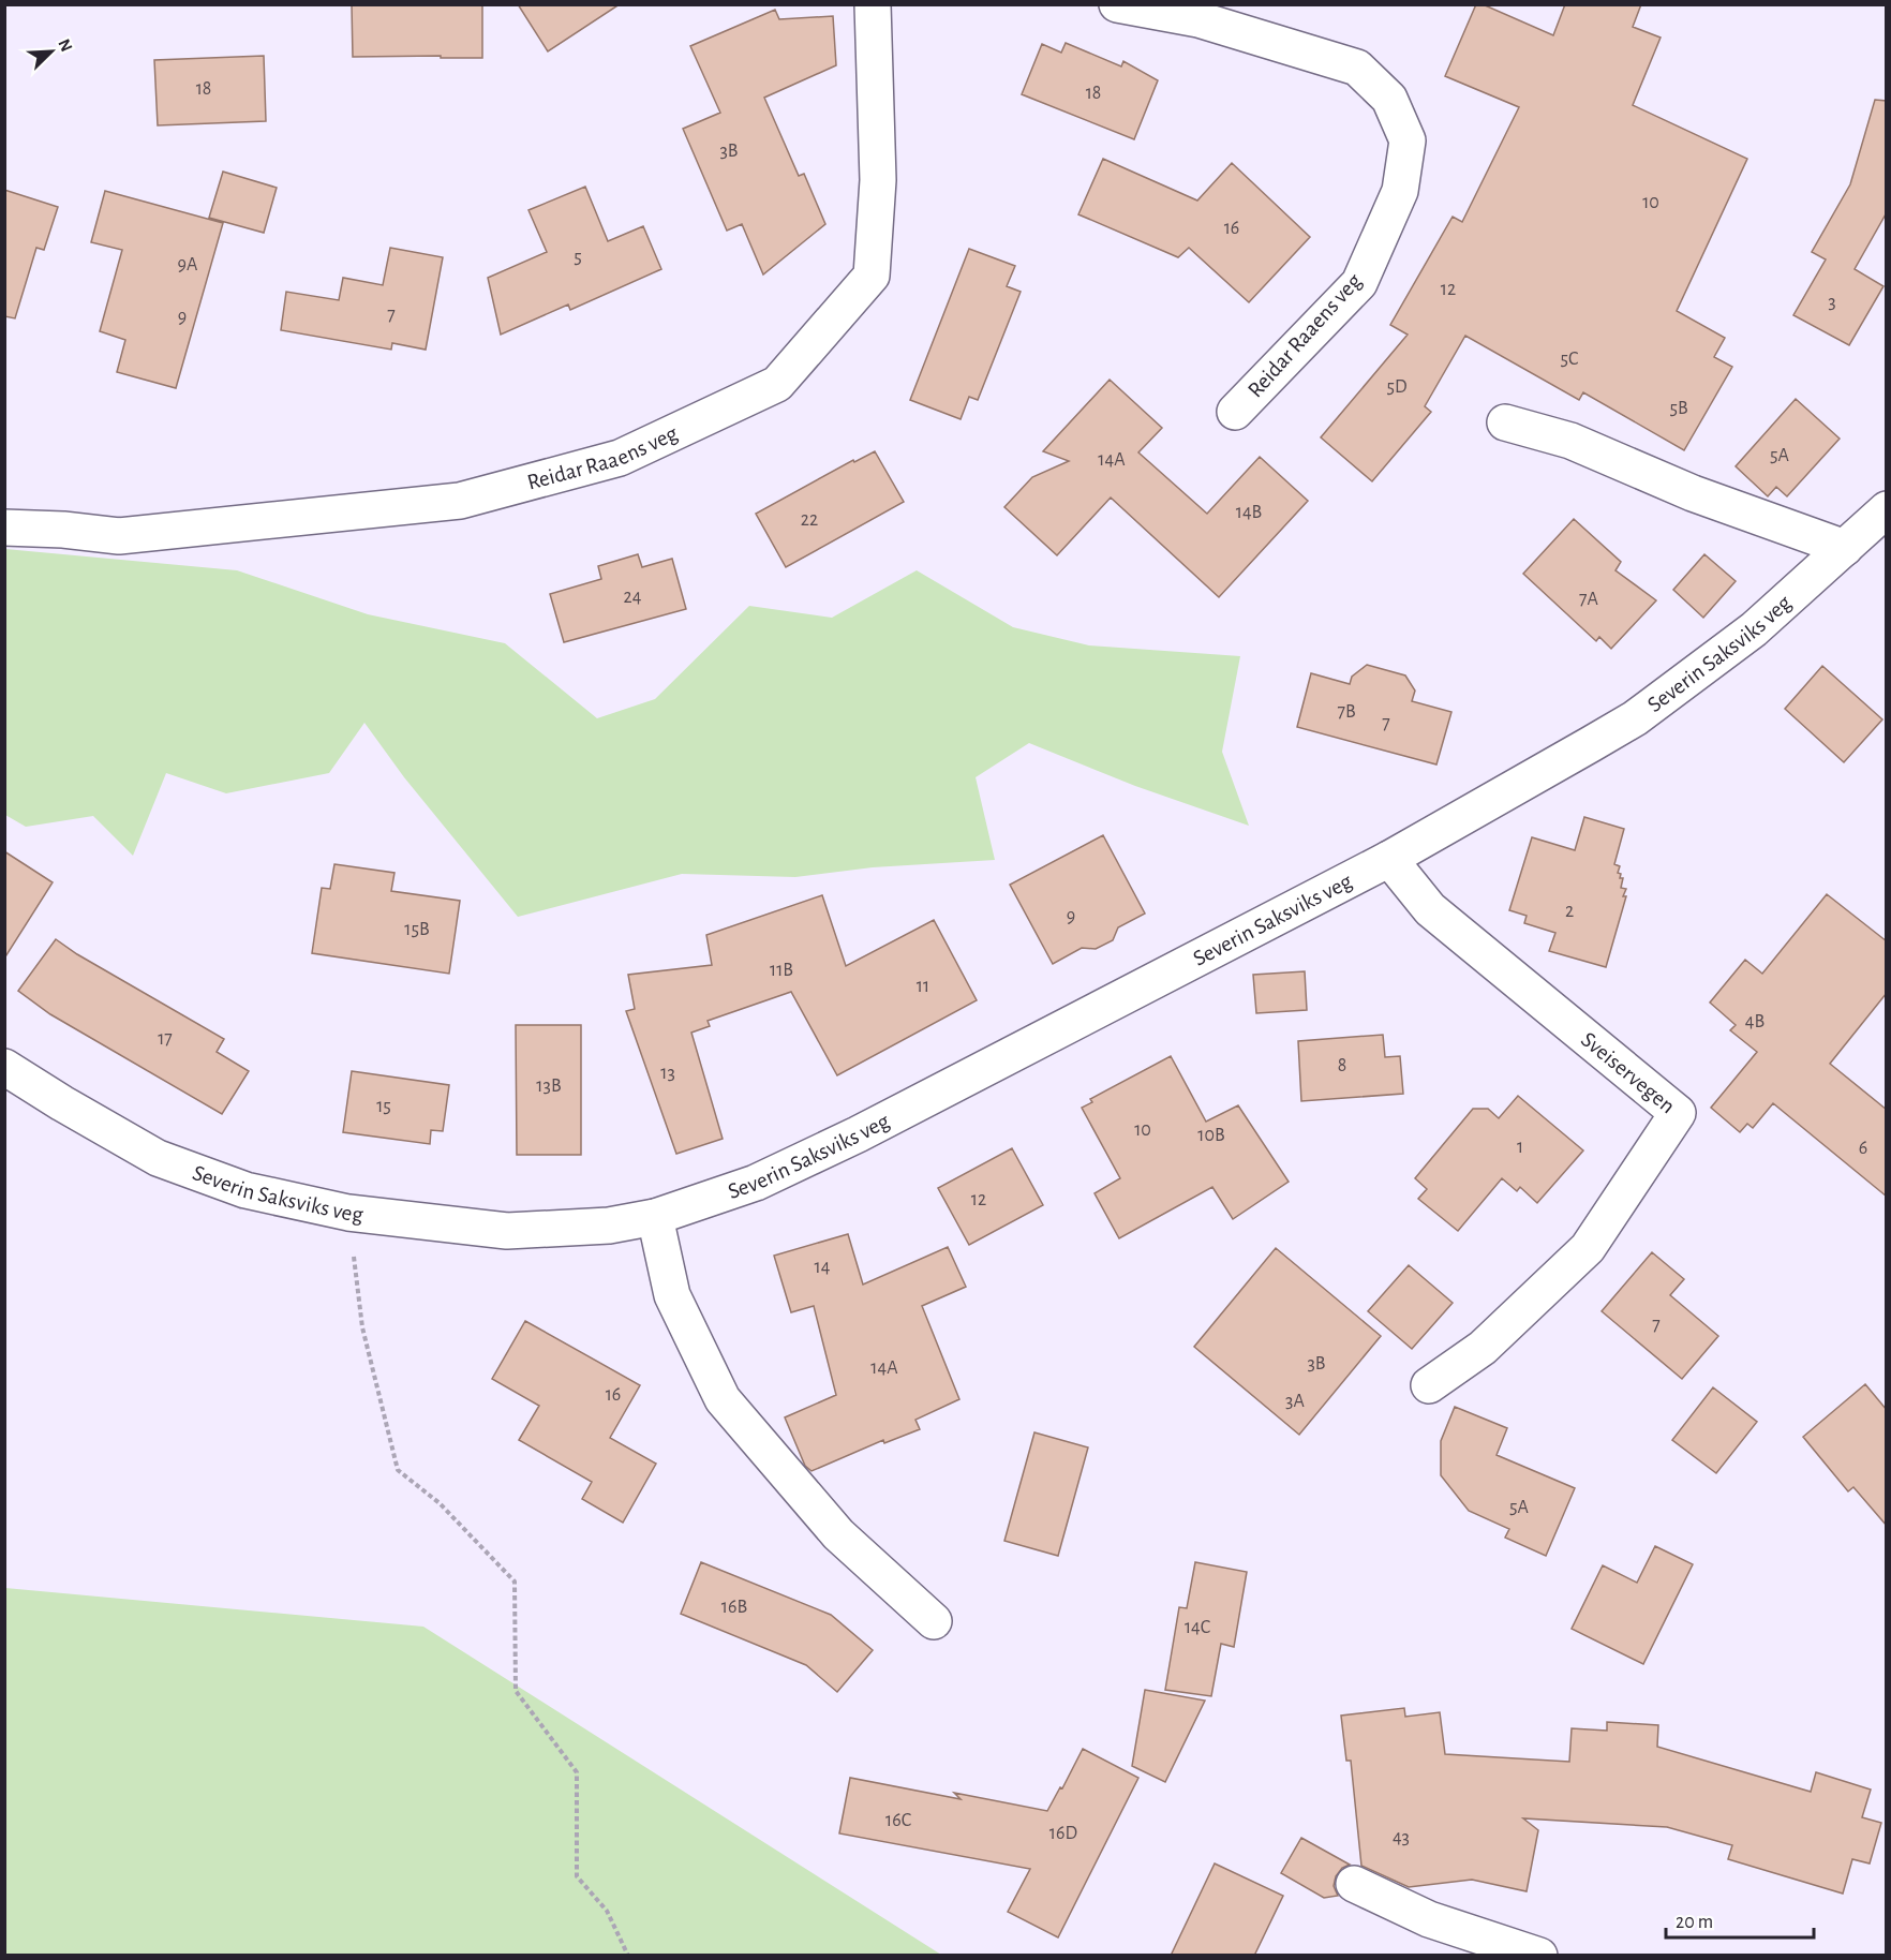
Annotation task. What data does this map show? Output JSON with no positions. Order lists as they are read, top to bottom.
{
  "streets": {
    "street": ["Reidar Raaens veg", "Severin Saksviks veg", "Sveiservegen"]
  },
  "crossings": [
    ["Severin Saksviks veg", "Sveiservegen"]
  ],
  "house_numbers": [
    "18",
    "18",
    "3B",
    "10",
    "16",
    "5",
    "9A",
    "12",
    "3",
    "7",
    "9",
    "5C",
    "5D",
    "5B",
    "5A",
    "14A",
    "14B",
    "22",
    "24",
    "7A",
    "7B",
    "7",
    "2",
    "9",
    "15B",
    "11B",
    "11",
    "4B",
    "17",
    "8",
    "13",
    "13B",
    "15",
    "10",
    "10B",
    "1",
    "6",
    "12",
    "14",
    "7",
    "3B",
    "14A",
    "16",
    "3A",
    "5A",
    "16B",
    "14C",
    "16C",
    "16D",
    "43"
  ],
  "scale_bar": "20 m",
  "north": "top right"
}
